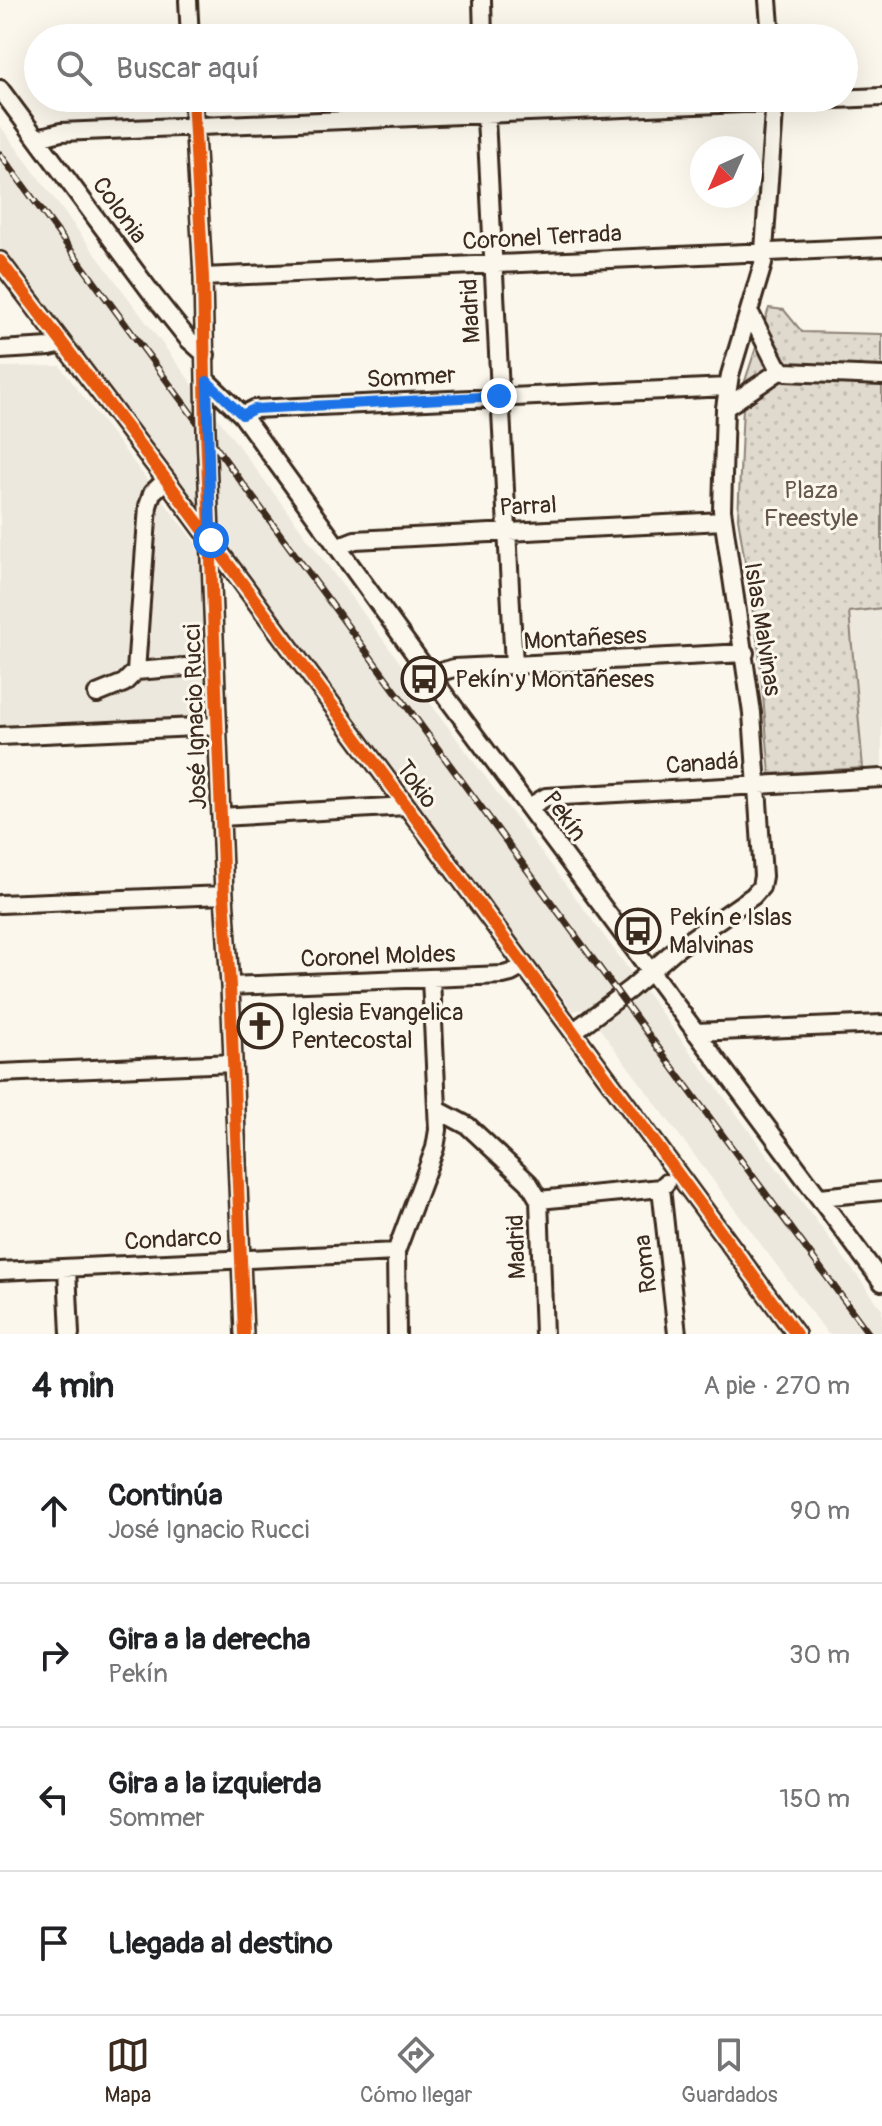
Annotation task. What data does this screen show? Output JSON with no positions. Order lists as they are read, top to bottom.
{
  "streets": {
    "street": [
      "Colonia",
      "Coronel Terrada",
      "Madrid",
      "Sommer",
      "Parral",
      "Islas Malvinas",
      "Montañeses",
      "José Ignacio Rucci",
      "Canadá",
      "Tokio",
      "Pekín",
      "Coronel Moldes",
      "Condarco",
      "Roma"
    ]
  },
  "crossings": [
    ["Colonia", "José Ignacio Rucci"],
    ["Coronel Terrada", "Madrid"],
    ["Coronel Terrada", "Islas Malvinas"],
    ["Coronel Terrada", "José Ignacio Rucci"],
    ["Madrid", "Sommer"],
    ["Madrid", "Parral"],
    ["Madrid", "Montañeses"],
    ["Sommer", "Islas Malvinas"],
    ["Sommer", "Pekín"],
    ["Parral", "Islas Malvinas"],
    ["Parral", "Pekín"],
    ["Islas Malvinas", "Montañeses"],
    ["Islas Malvinas", "Canadá"],
    ["Islas Malvinas", "Tokio"],
    ["Islas Malvinas", "Pekín"],
    ["Montañeses", "Pekín"],
    ["José Ignacio Rucci", "Tokio"],
    ["José Ignacio Rucci", "Pekín"],
    ["José Ignacio Rucci", "Coronel Moldes"],
    ["José Ignacio Rucci", "Condarco"],
    ["Canadá", "Pekín"],
    ["Tokio", "Coronel Moldes"]
  ],
  "parks": ["Plaza Freestyle"],
  "places": {
    "bus stop": ["Pekín y Montañeses", "Pekín e Islas Malvinas"],
    "church": ["Iglesia Evangelica Pentecostal"]
  },
  "north": "bottom left",
  "page": {
    "search": "Buscar aquí",
    "heading": ["4 min", "A pie · 270 m"],
    "list": [
      ["Continúa", "José Ignacio Rucci", "90 m"],
      ["Gira a la derecha", "Pekín", "30 m"],
      ["Gira a la izquierda", "Sommer", "150 m"],
      "Llegada al destino"
    ],
    "nav": ["Mapa", "Cómo llegar", "Guardados"]
  }
}
